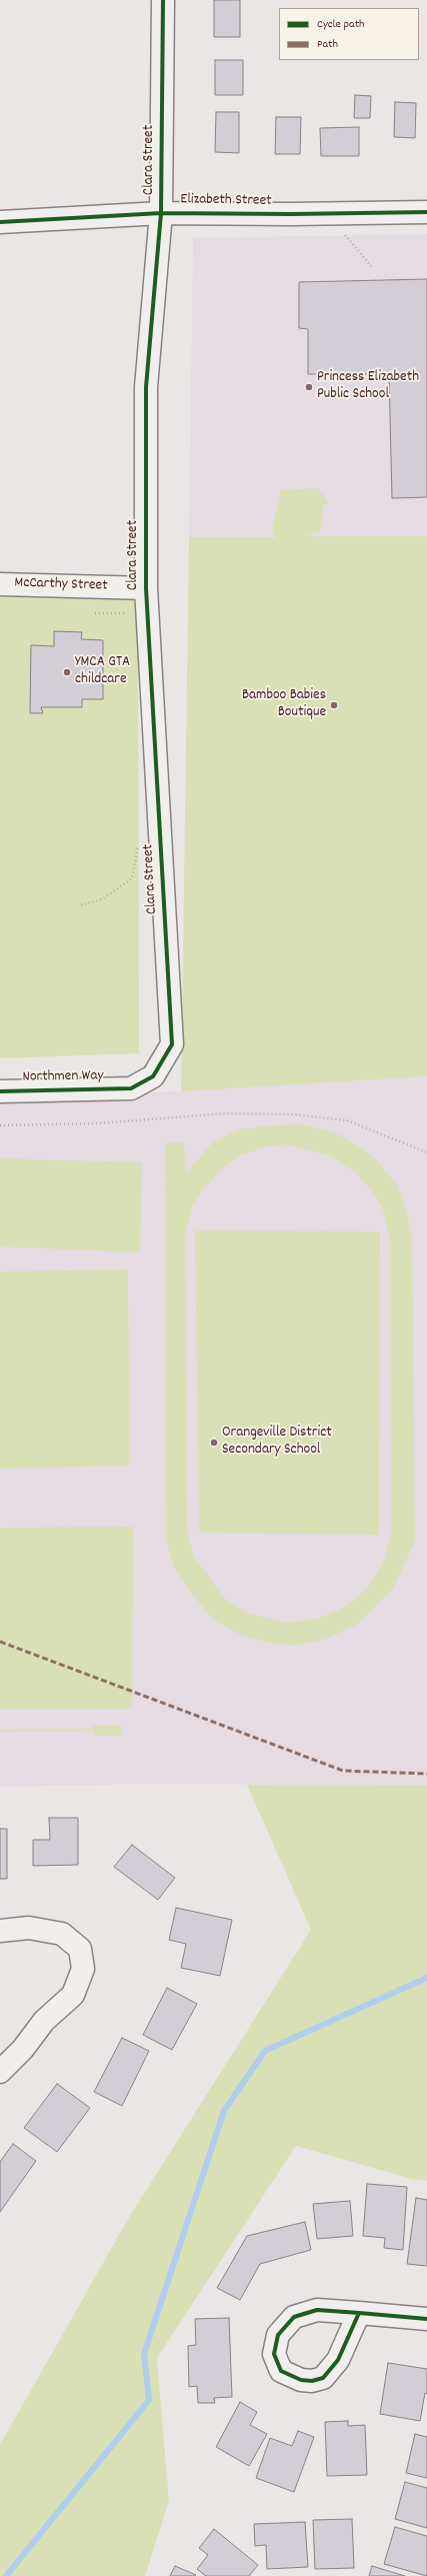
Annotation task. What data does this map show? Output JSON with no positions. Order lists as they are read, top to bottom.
{
  "streets": {
    "street": [
      "Clara Street",
      "Elizabeth Street",
      "McCarthy Street",
      "Northmen Way"
    ]
  },
  "crossings": [
    ["Clara Street", "Elizabeth Street"],
    ["Clara Street", "McCarthy Street"],
    ["Clara Street", "Northmen Way"]
  ],
  "places": [
    "Princess Elizabeth Public School",
    "YMCA GTA childcare",
    "Bamboo Babies Boutique",
    "Orangeville District Secondary School"
  ],
  "legend": ["Cycle path", "Path"]
}
